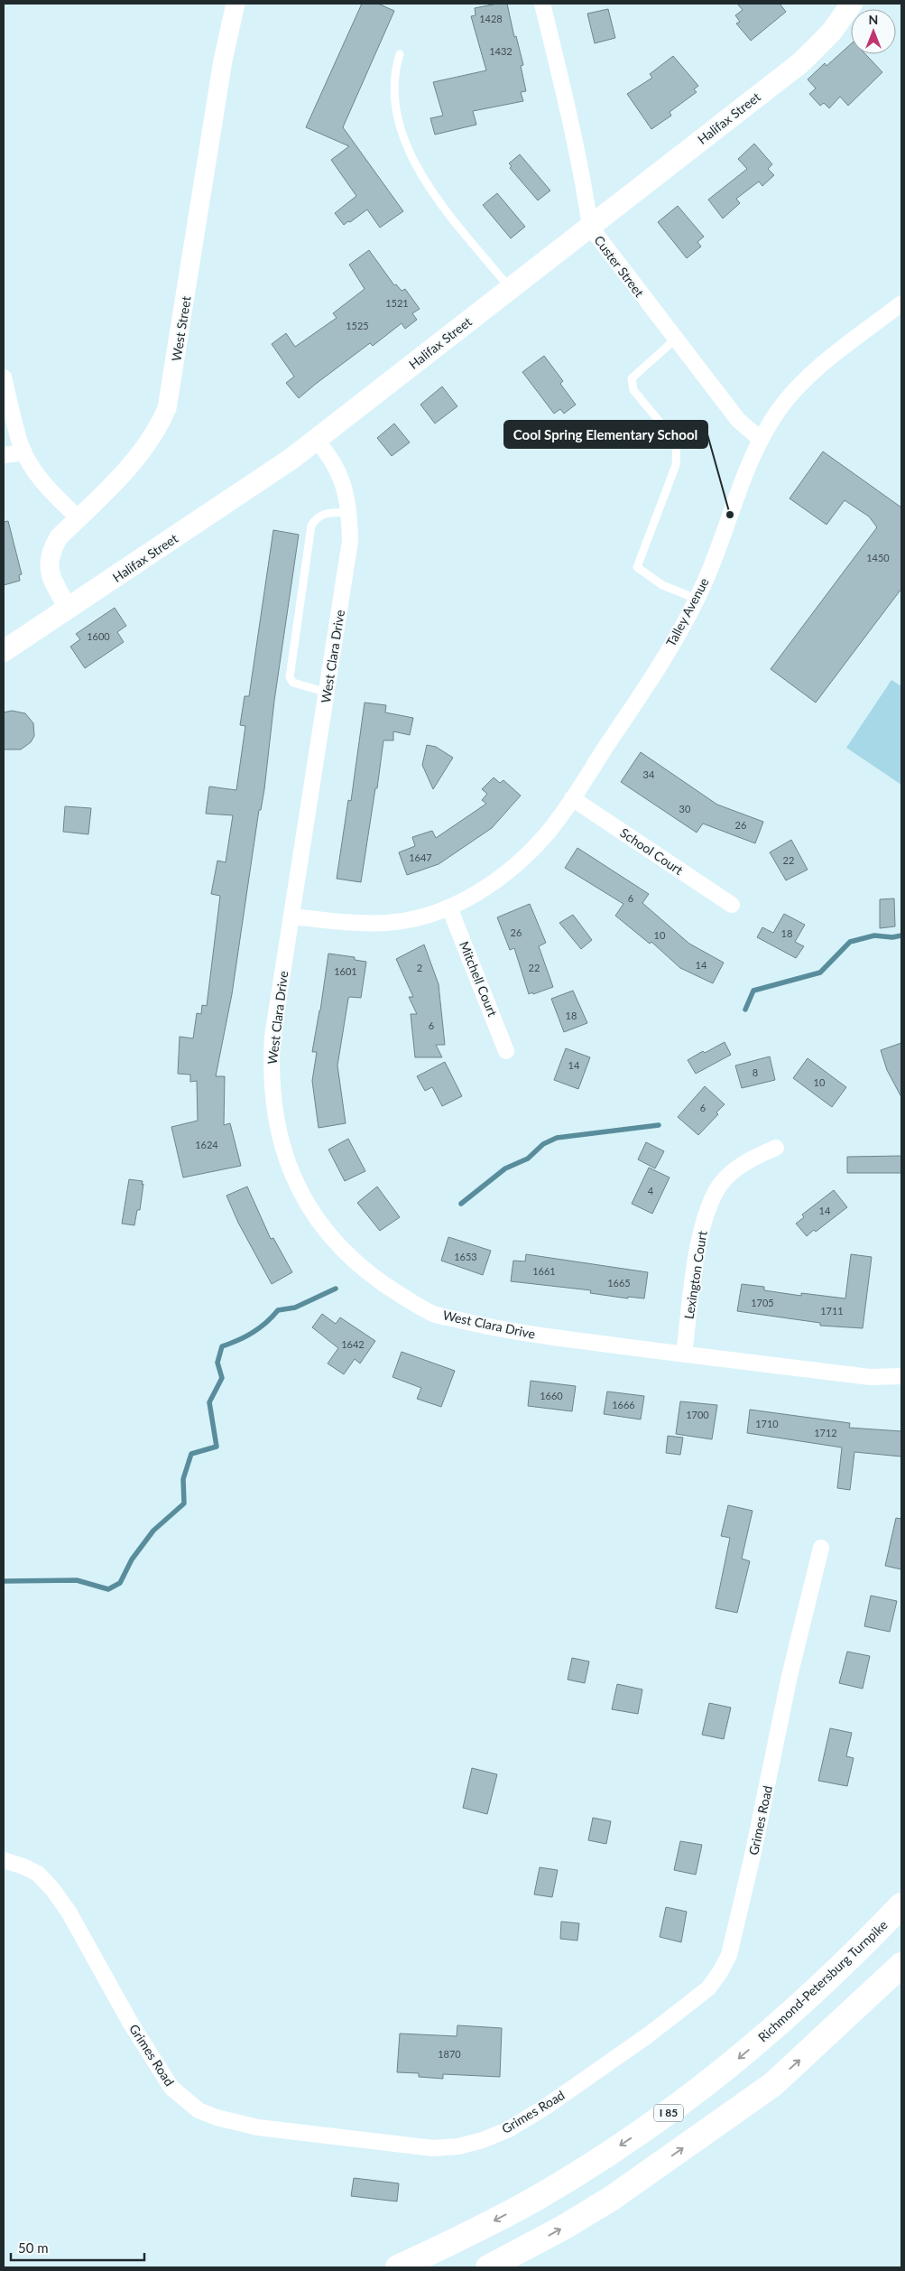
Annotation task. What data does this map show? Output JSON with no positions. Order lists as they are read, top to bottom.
{
  "streets": {
    "highway": ["Richmond-Petersburg Turnpike", "I 85"],
    "main road": ["Halifax Street"],
    "street": [
      "Custer Street",
      "West Street",
      "Talley Avenue",
      "West Clara Drive",
      "School Court",
      "Mitchell Court",
      "Lexington Court",
      "Grimes Road"
    ]
  },
  "crossings": [
    ["Halifax Street", "Custer Street"],
    ["Halifax Street", "West Street"],
    ["Halifax Street", "West Clara Drive"],
    ["Custer Street", "Talley Avenue"],
    ["Talley Avenue", "School Court"],
    ["Talley Avenue", "Mitchell Court"],
    ["West Clara Drive", "Lexington Court"]
  ],
  "places": ["Cool Spring Elementary School"],
  "house_numbers": [
    "1428",
    "1432",
    "1521",
    "1525",
    "1450",
    "1600",
    "34",
    "30",
    "26",
    "1647",
    "22",
    "6",
    "26",
    "18",
    "10",
    "14",
    "2",
    "22",
    "1601",
    "18",
    "6",
    "14",
    "8",
    "10",
    "6",
    "1624",
    "4",
    "14",
    "1653",
    "1661",
    "1665",
    "1705",
    "1711",
    "1642",
    "1660",
    "1666",
    "1700",
    "1710",
    "1712",
    "1870"
  ],
  "scale_bar": "50 m",
  "north": "top"
}
